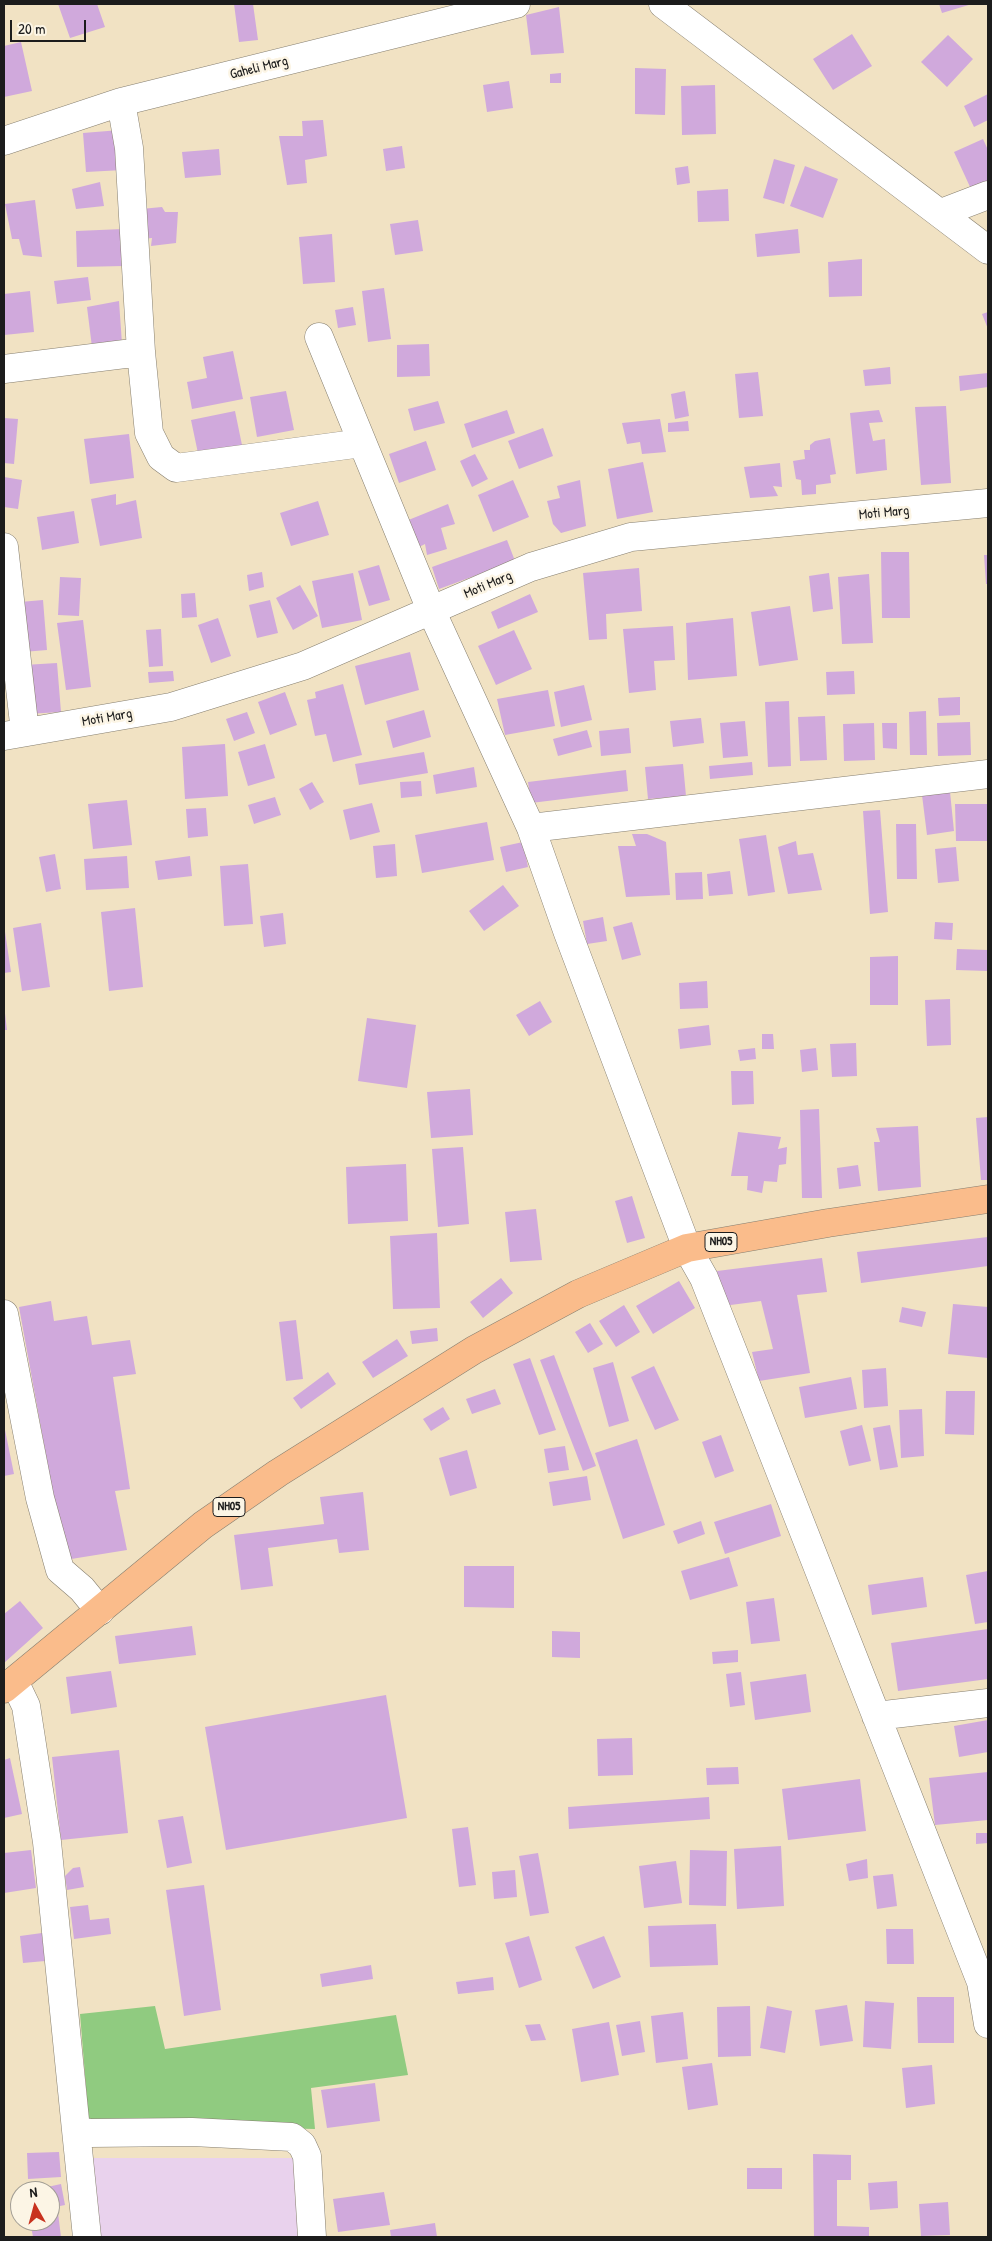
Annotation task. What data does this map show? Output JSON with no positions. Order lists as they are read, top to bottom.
{
  "streets": {
    "main road": ["NH05"],
    "street": ["Gaheli Marg", "Moti Marg"]
  },
  "scale_bar": "20 m",
  "north": "top"
}
